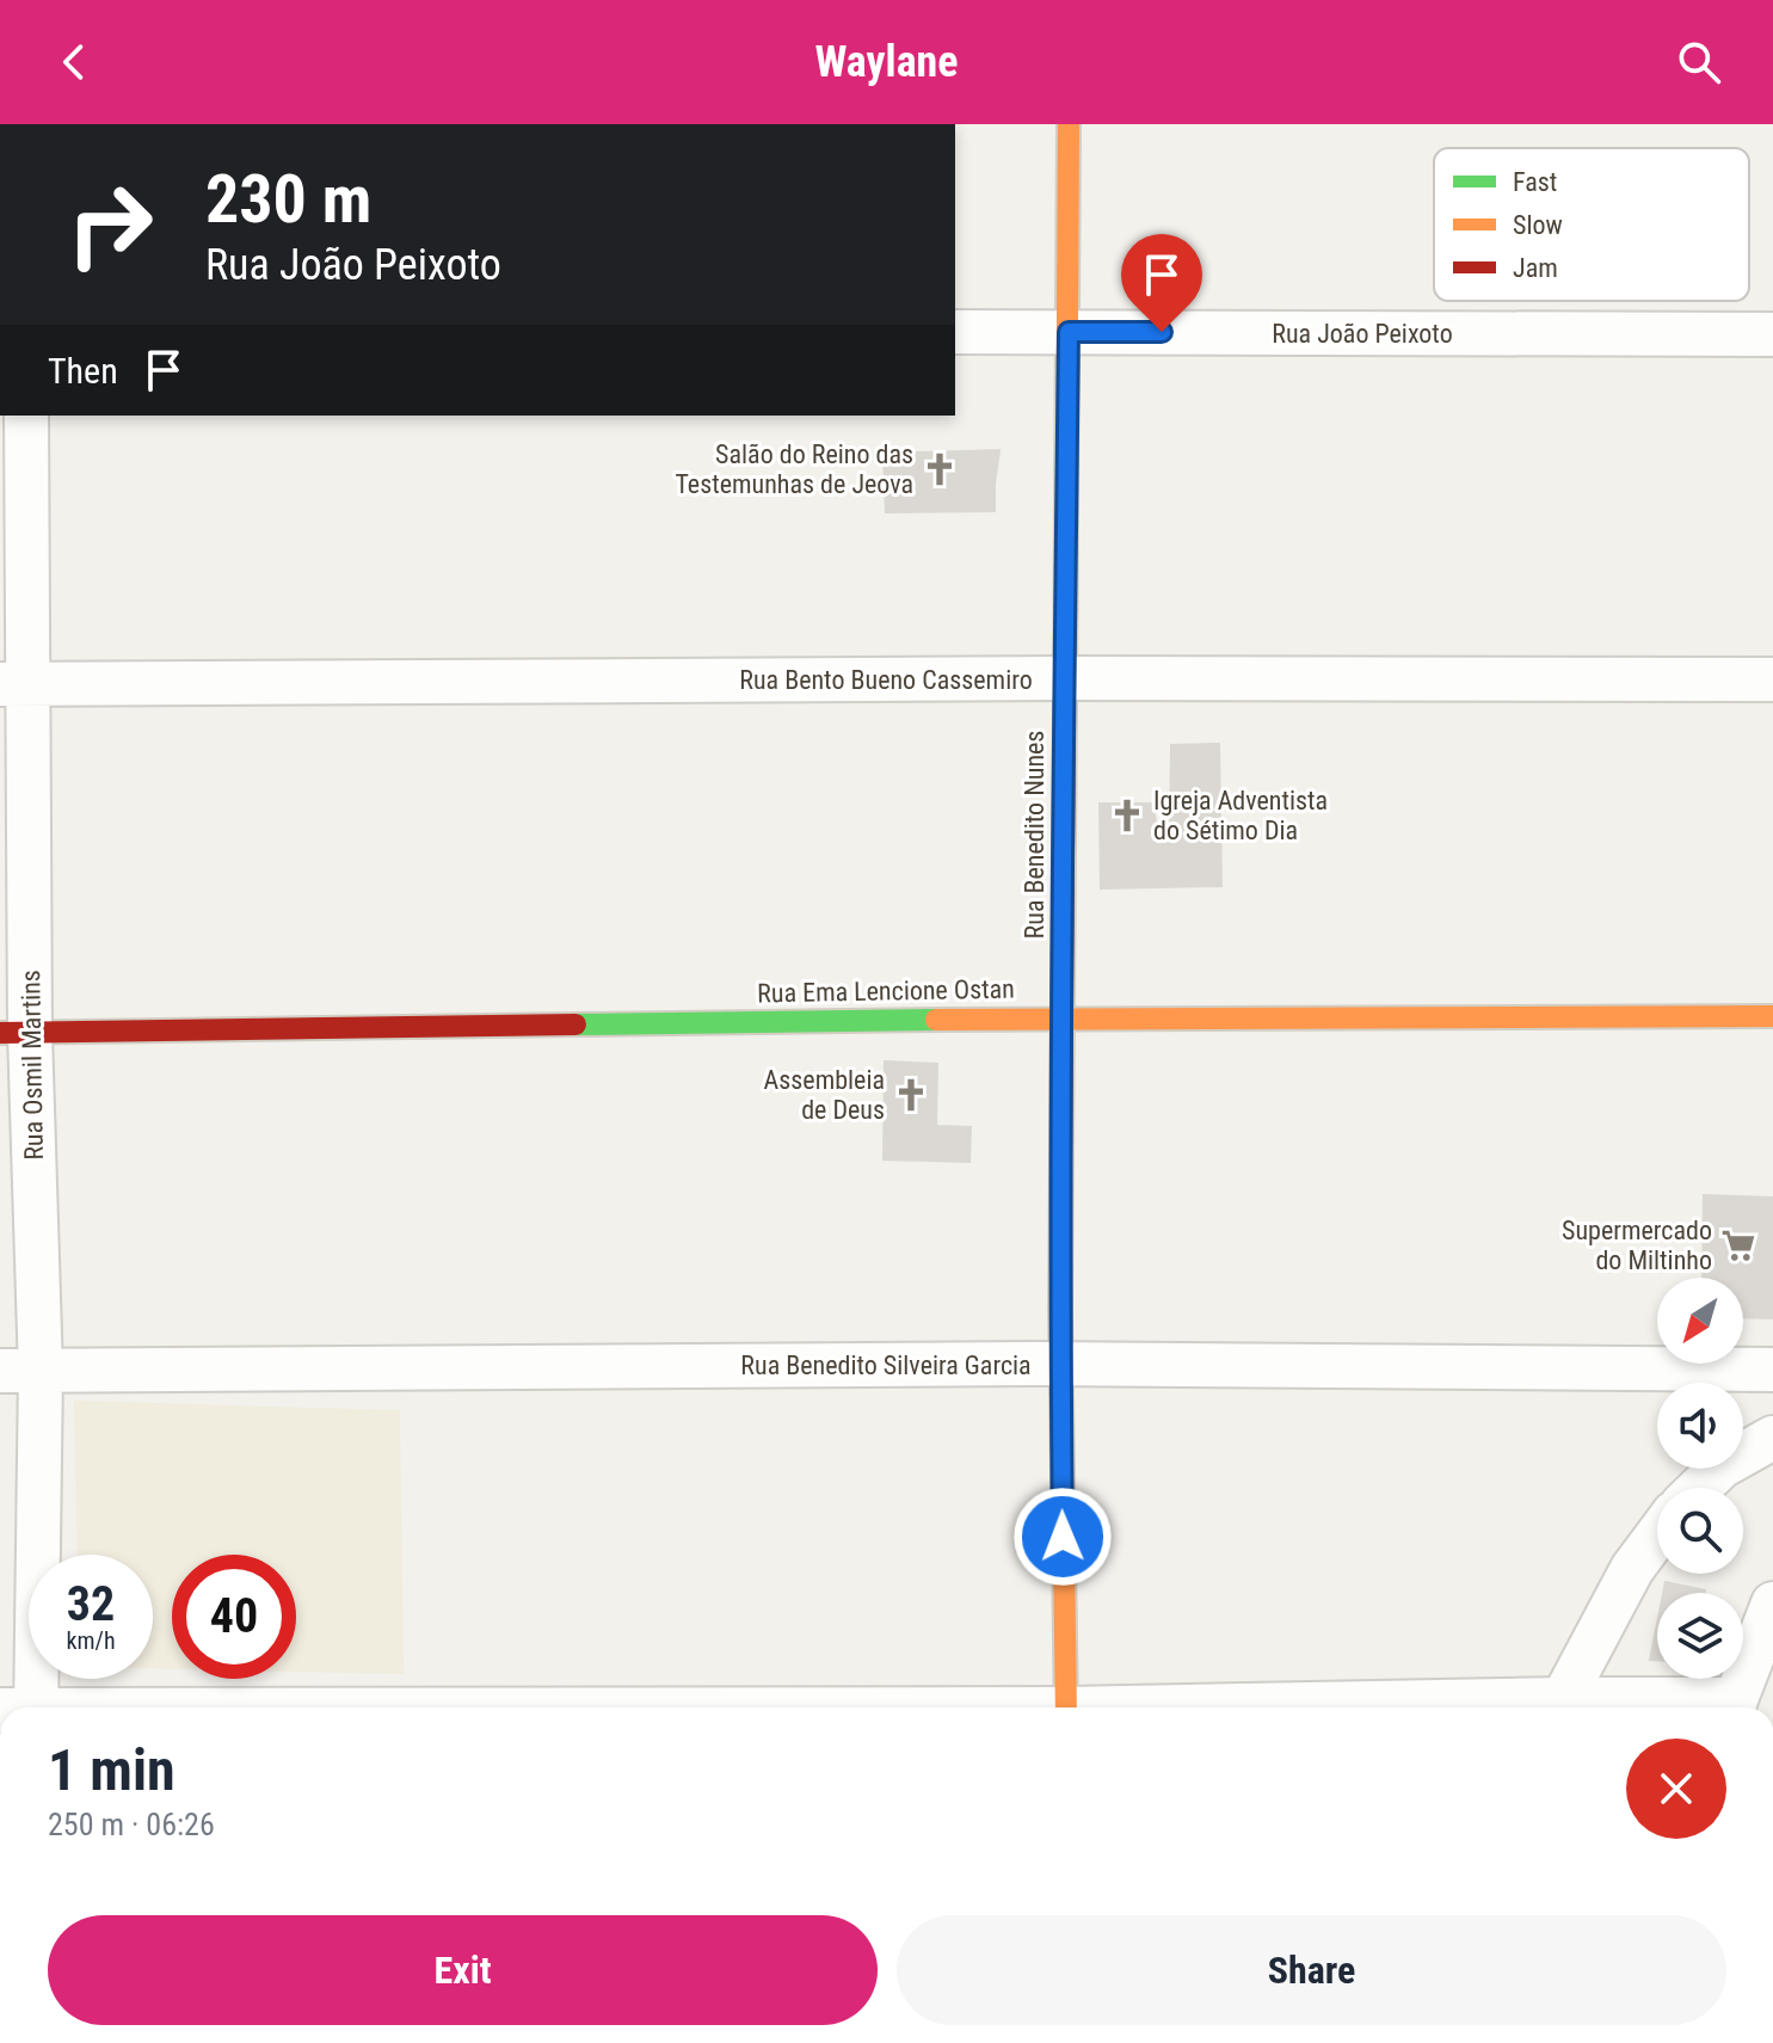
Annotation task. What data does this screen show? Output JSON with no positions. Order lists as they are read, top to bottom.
{
  "streets": {
    "street": [
      "Rua João Peixoto",
      "Rua Bento Bueno Cassemiro",
      "Rua Benedito Nunes",
      "Rua Ema Lencione Ostan",
      "Rua Osmil Martins",
      "Rua Benedito Silveira Garcia"
    ]
  },
  "crossings": [
    ["Rua João Peixoto", "Rua Benedito Nunes"],
    ["Rua Bento Bueno Cassemiro", "Rua Benedito Nunes"],
    ["Rua Bento Bueno Cassemiro", "Rua Osmil Martins"],
    ["Rua Benedito Nunes", "Rua Ema Lencione Ostan"],
    ["Rua Benedito Nunes", "Rua Benedito Silveira Garcia"],
    ["Rua Ema Lencione Ostan", "Rua Osmil Martins"],
    ["Rua Osmil Martins", "Rua Benedito Silveira Garcia"]
  ],
  "places": {
    "church": ["Salão do Reino das Testemunhas de Jeova", "Igreja Adventista do Sétimo Dia", "Assembleia de Deus"],
    "supermarket": ["Supermercado do Miltinho"]
  },
  "legend": ["Fast", "Slow", "Jam"],
  "north": "bottom left",
  "page": {
    "header": "Waylane",
    "turn": ["230 m", "Rua João Peixoto"],
    "then": "Then",
    "speed": "32 km/h",
    "limit": "40",
    "heading": ["1 min", "250 m · 06:26"],
    "buttons": ["Exit", "Share"]
  }
}
